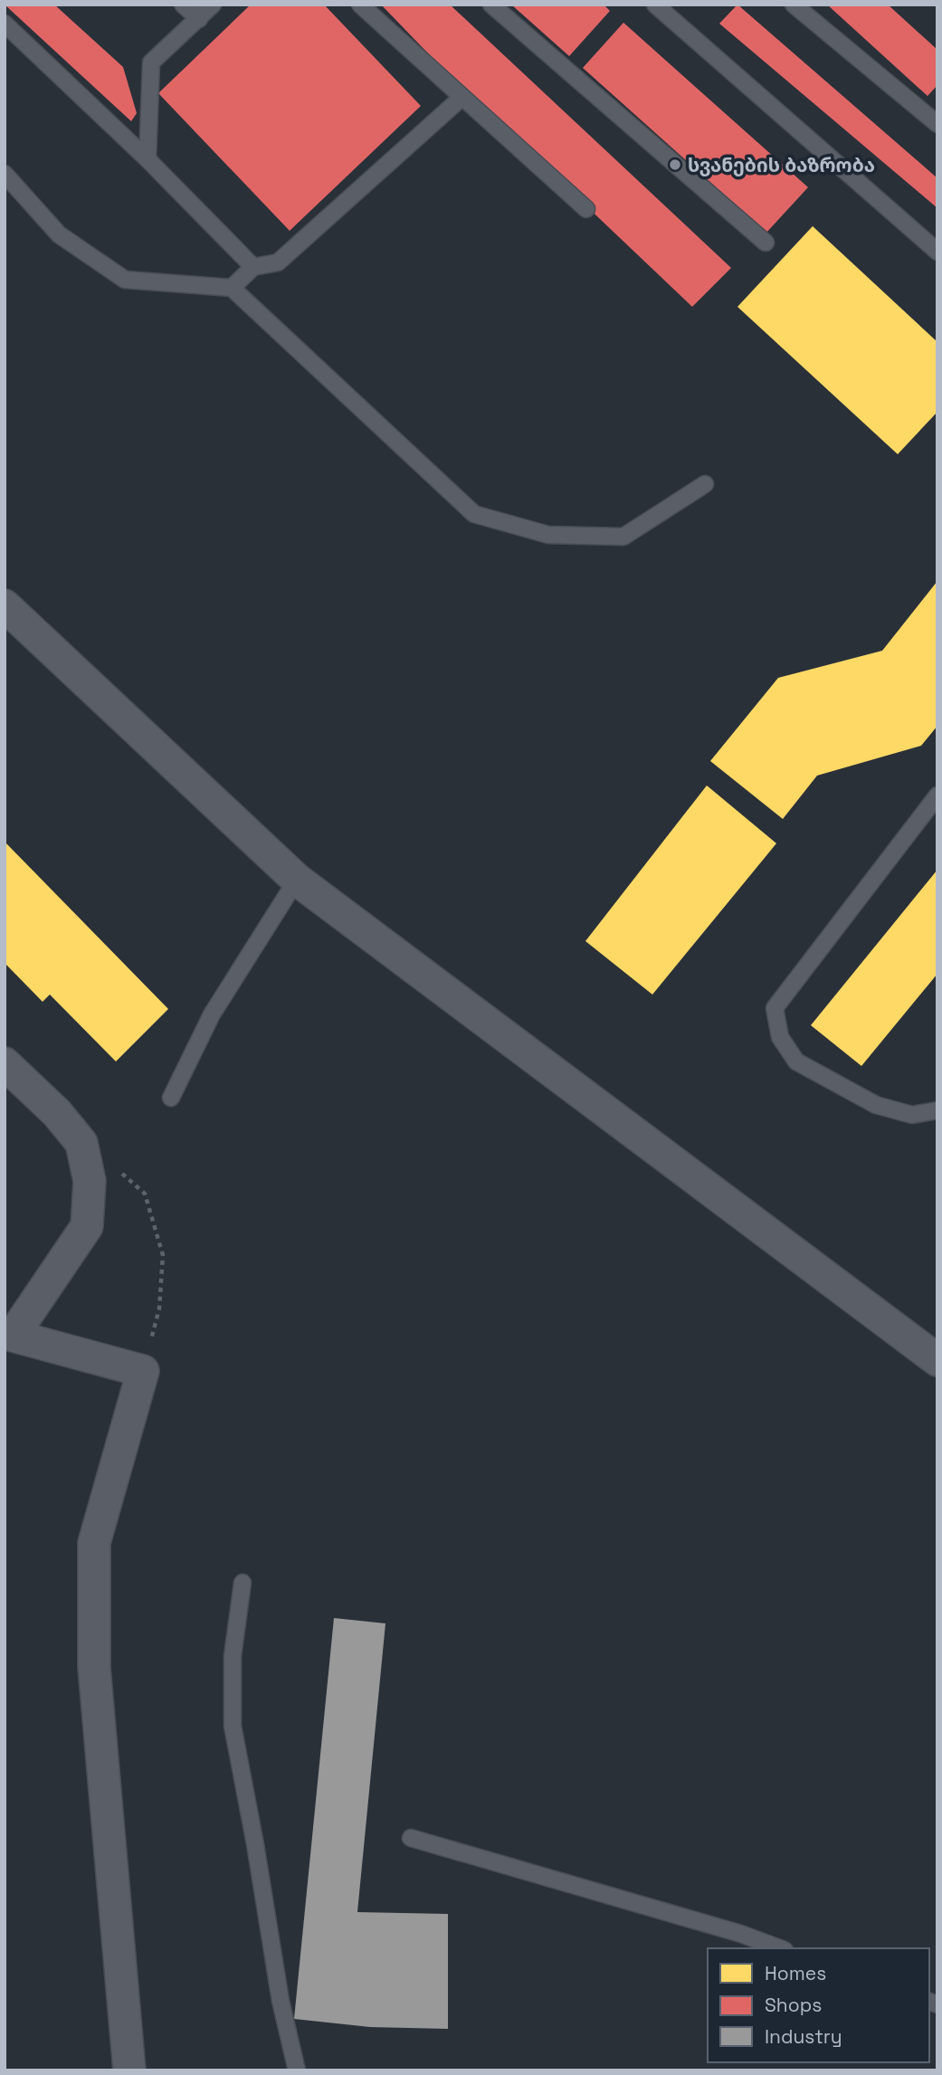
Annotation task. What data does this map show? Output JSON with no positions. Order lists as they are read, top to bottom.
{
  "places": ["სვანების ბაზრობა"],
  "legend": ["Homes", "Shops", "Industry"]
}
